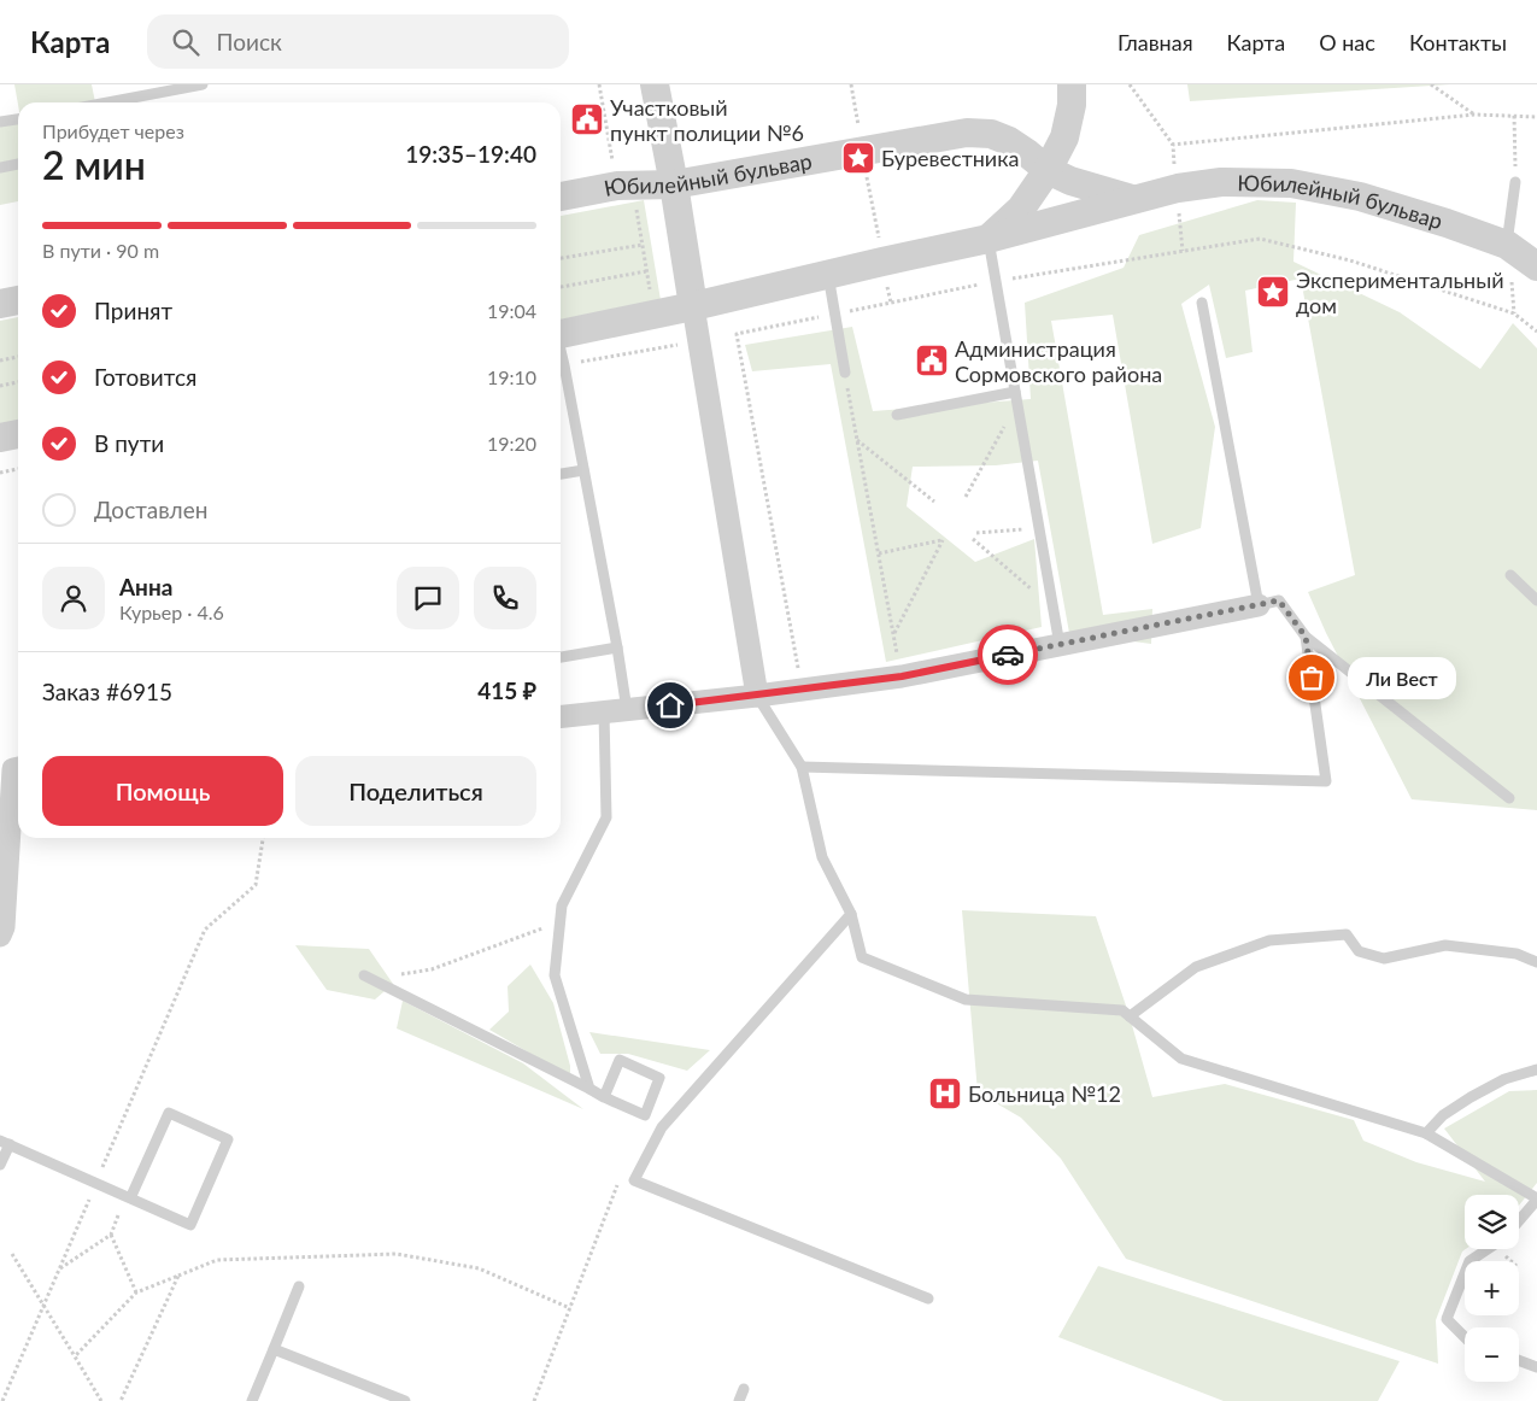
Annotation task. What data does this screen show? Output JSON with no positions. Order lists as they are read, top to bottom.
{
  "streets": {
    "street": ["Юбилейный бульвар"]
  },
  "places": {
    "public building": ["Участковый пункт полиции №6", "Администрация Сормовского района"],
    "place": ["Буревестника", "Экспериментальный дом"],
    "other": ["Ли Вест"],
    "hospital": ["Больница №12"]
  },
  "page": {
    "header": "Карта",
    "search": "Поиск",
    "nav": [
      "Главная",
      "Карта",
      "О нас",
      "Контакты"
    ],
    "heading": ["2 мин", "Прибудет через", "19:35–19:40"],
    "panel": [
      "Анна",
      "Курьер · 4.6",
      "Заказ #6915",
      "415 ₽"
    ],
    "bar": "В пути · 90 m",
    "list": [
      ["Принят", "19:04"],
      ["Готовится", "19:10"],
      ["В пути", "19:20"],
      "Доставлен"
    ],
    "bubble": "Ли Вест",
    "buttons": ["Помощь", "Поделиться"],
    "map_buttons": ["+", "−"]
  }
}
